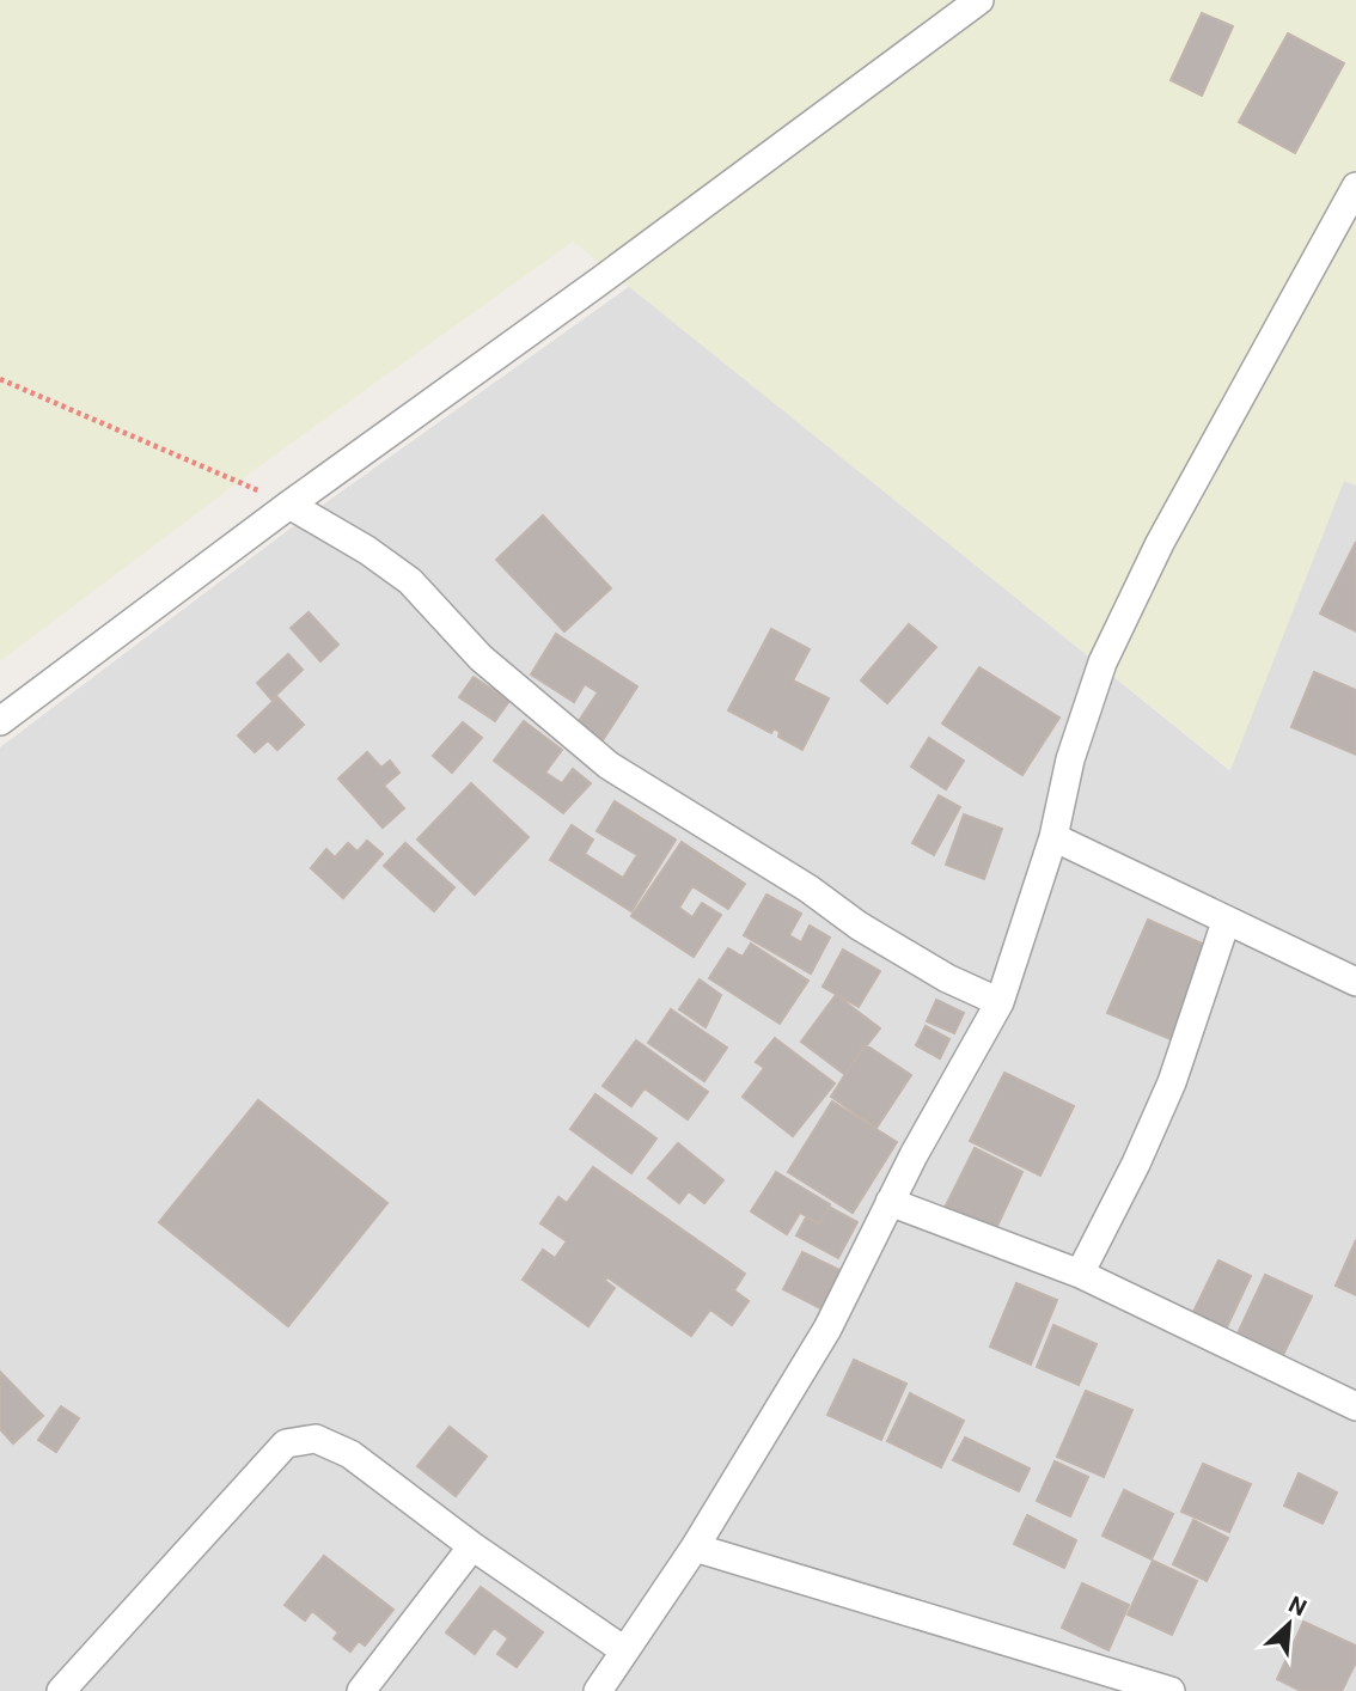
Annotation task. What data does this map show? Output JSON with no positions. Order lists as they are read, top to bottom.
{
  "north": "top right"
}
